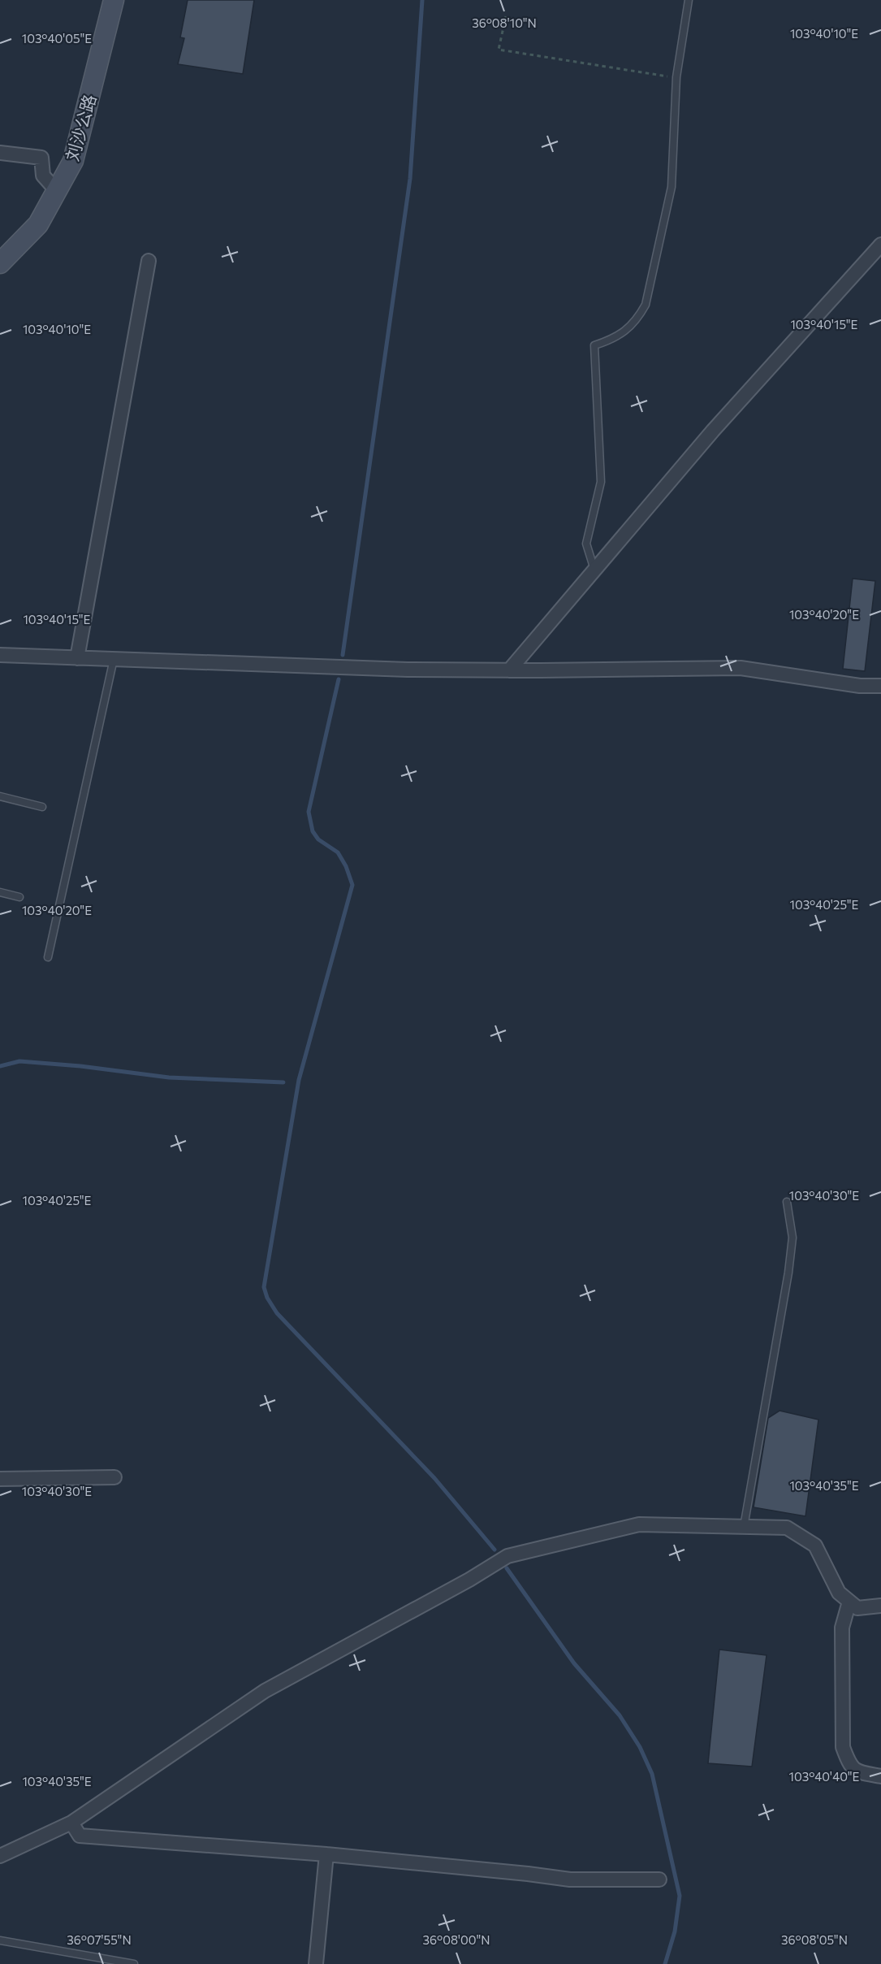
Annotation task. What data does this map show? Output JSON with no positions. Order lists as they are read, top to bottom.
{
  "streets": {
    "street": ["刘沙公路"]
  },
  "coordinates": [
    "36°08'10\"N",
    "103°40'10\"E",
    "103°40'05\"E",
    "103°40'15\"E",
    "103°40'20\"E",
    "103°40'25\"E",
    "103°40'30\"E",
    "103°40'35\"E",
    "103°40'40\"E",
    "36°07'55\"N",
    "36°08'00\"N",
    "36°08'05\"N"
  ]
}
